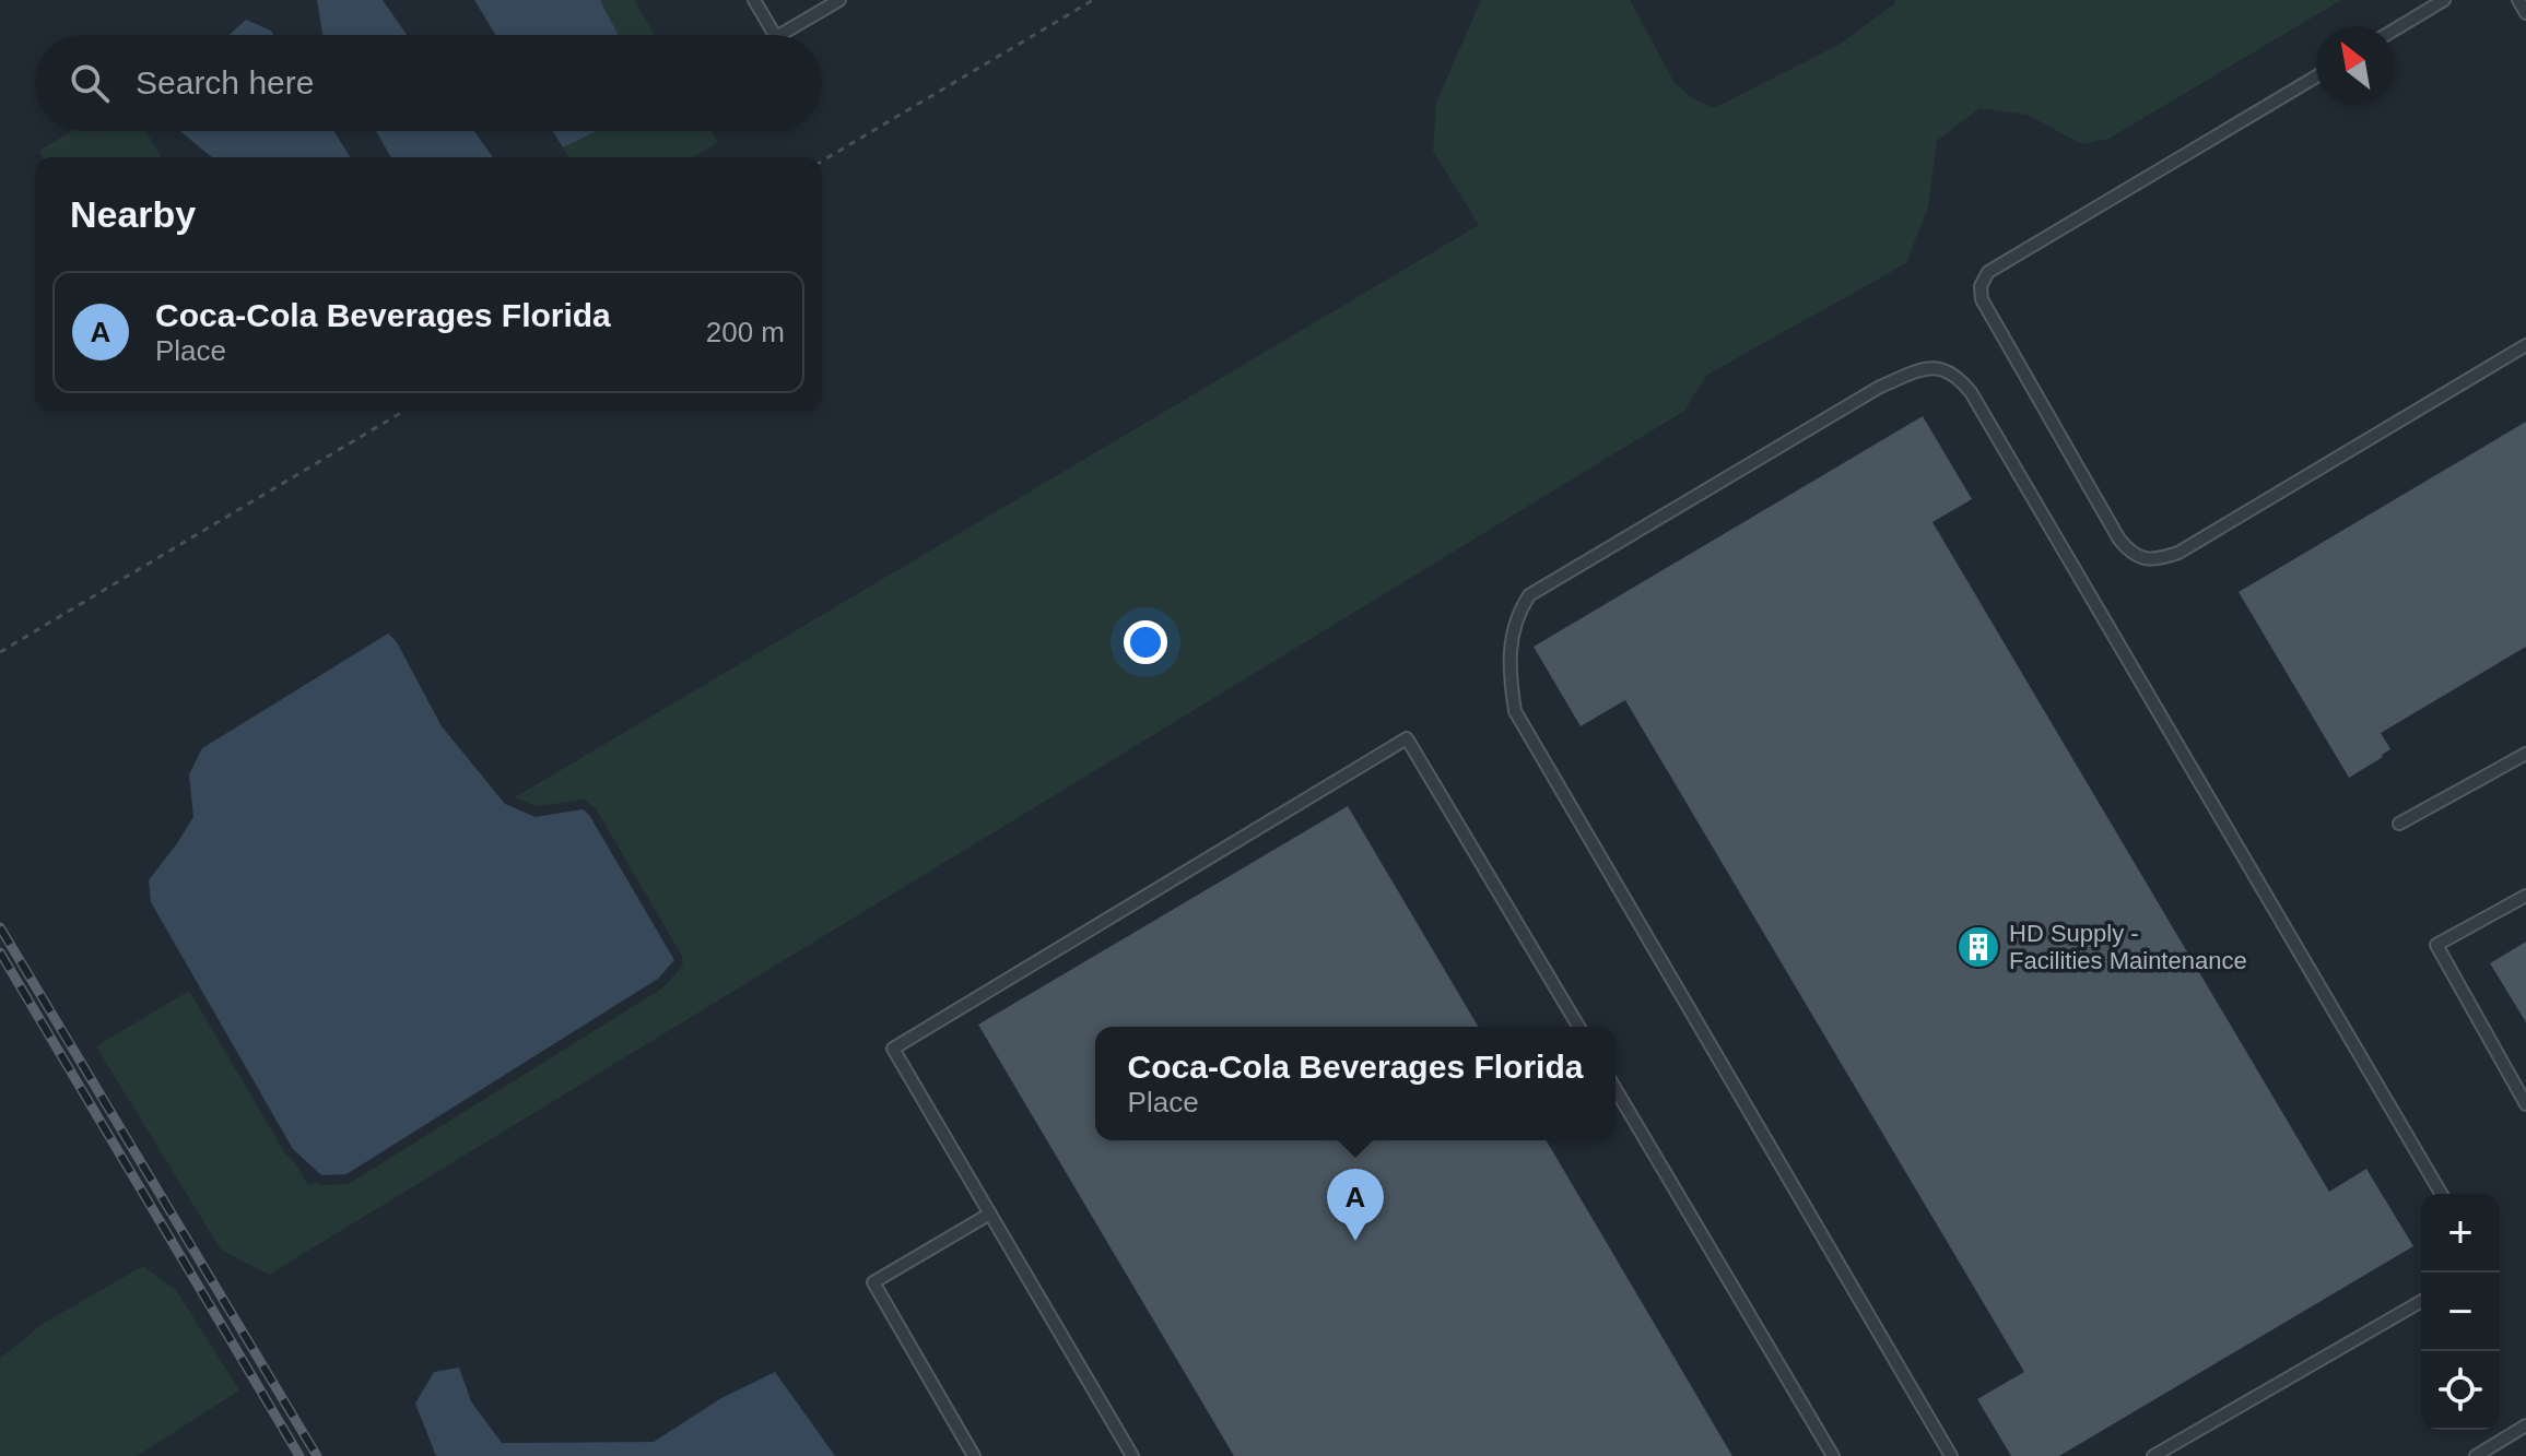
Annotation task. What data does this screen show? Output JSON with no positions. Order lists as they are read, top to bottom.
{
  "places": {
    "building": ["HD Supply - Facilities Maintenance"]
  },
  "north": "top left",
  "page": {
    "search": "Search here",
    "heading": "Nearby",
    "list": [
      {
        "mark": "A",
        "name": "Coca-Cola Beverages Florida",
        "note": "Place",
        "value": "200 m"
      }
    ],
    "popup": ["Coca-Cola Beverages Florida", "Place"],
    "pins": "A",
    "map_buttons": ["+", "−"]
  }
}
